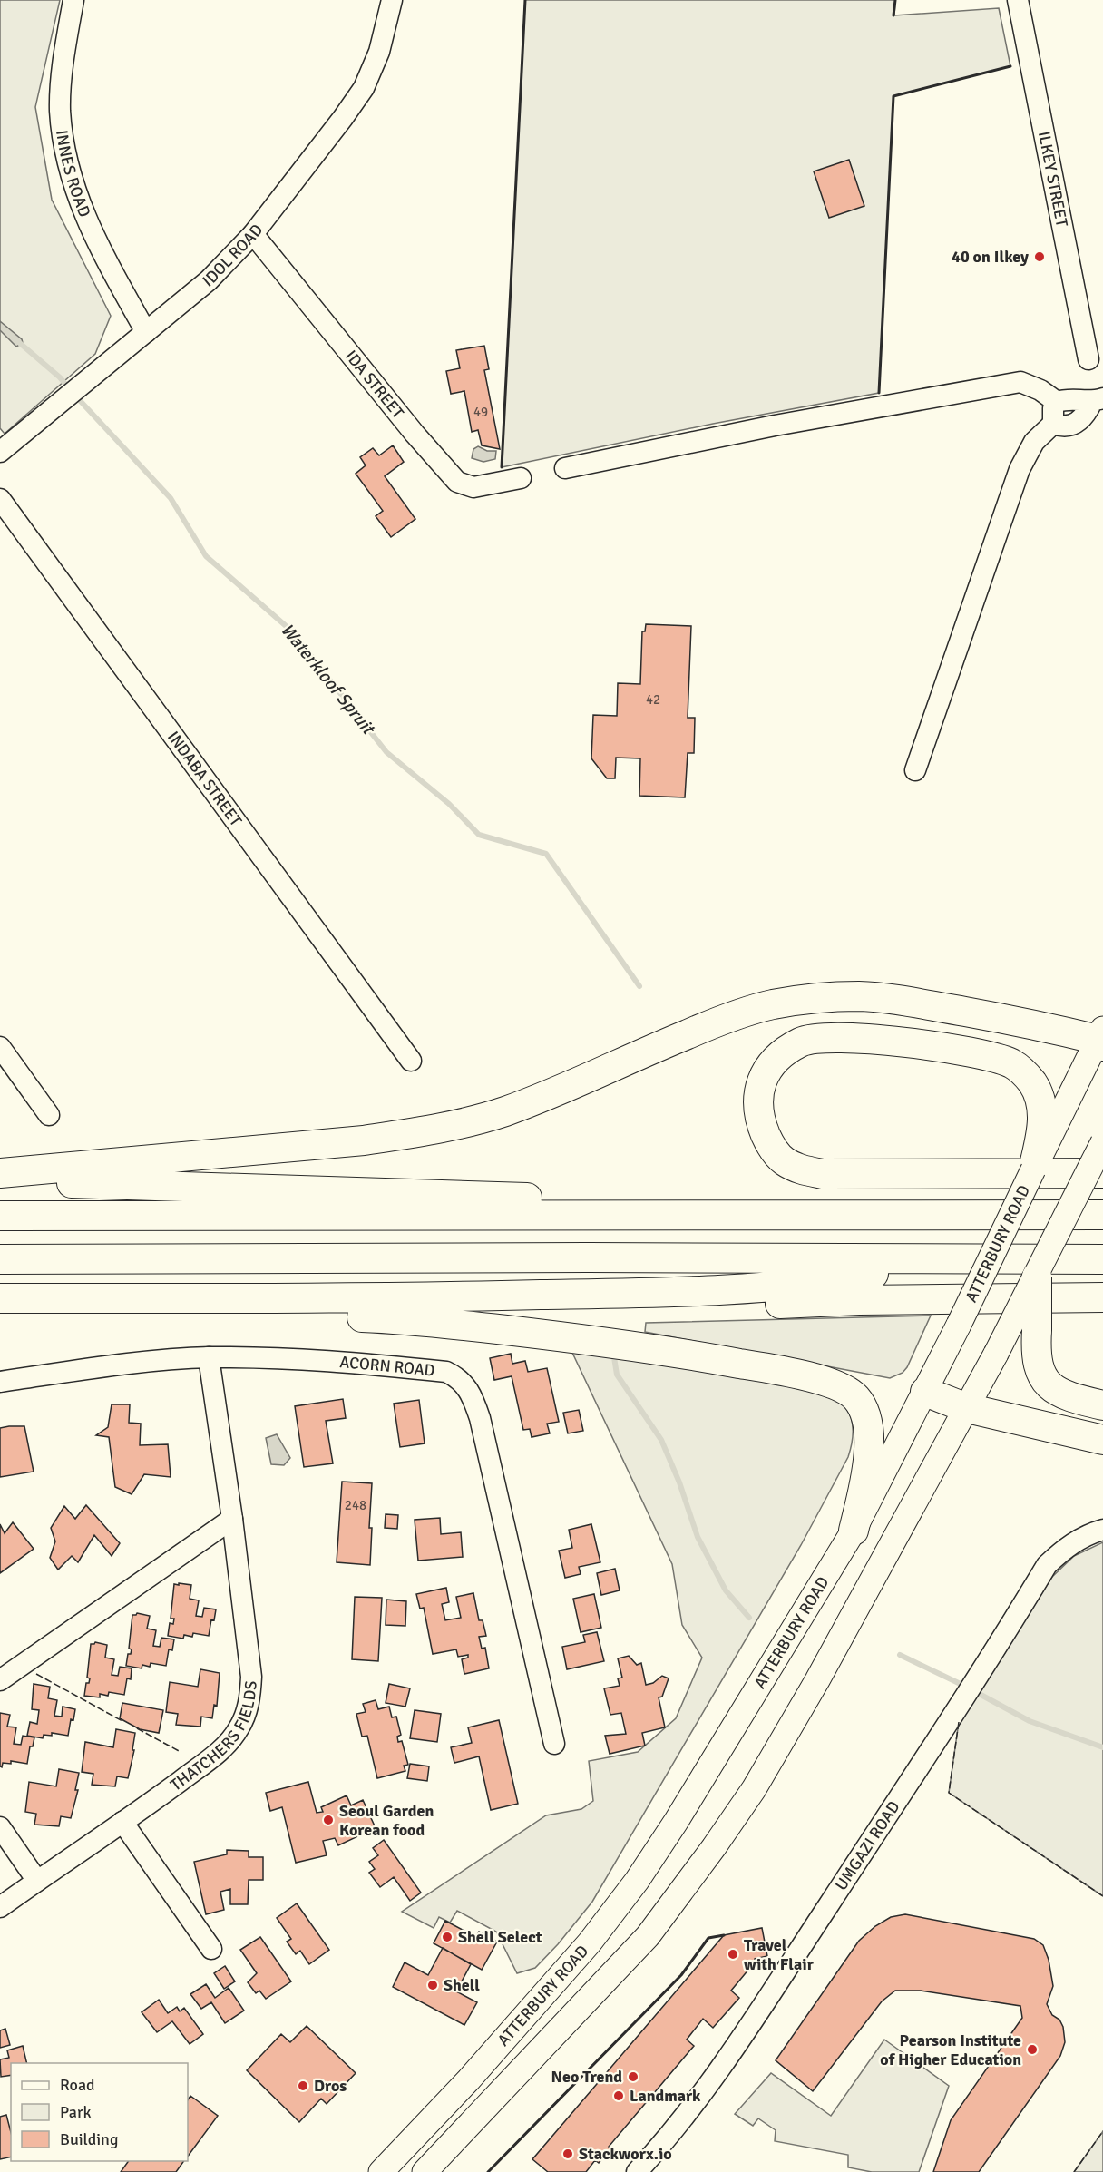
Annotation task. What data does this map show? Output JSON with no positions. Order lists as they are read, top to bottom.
{
  "streets": {
    "main road": ["ATTERBURY ROAD"],
    "street": [
      "INNES ROAD",
      "ILKEY STREET",
      "IDOL ROAD",
      "IDA STREET",
      "INDABA STREET",
      "ACORN ROAD",
      "THATCHERS FIELDS",
      "UMGAZI ROAD"
    ]
  },
  "crossings": [
    ["INNES ROAD", "IDOL ROAD"],
    ["IDOL ROAD", "IDA STREET"],
    ["ACORN ROAD", "THATCHERS FIELDS"]
  ],
  "water": ["Waterkloof Spruit"],
  "places": [
    "40 on Ilkey",
    "Seoul Garden Korean food",
    "Shell Select",
    "Travel with Flair",
    "Shell",
    "Pearson Institute of Higher Education",
    "Neo Trend",
    "Dros",
    "Landmark",
    "Stackworx.io"
  ],
  "house_numbers": ["49", "42", "248"],
  "legend": ["Road", "Park", "Building"]
}
